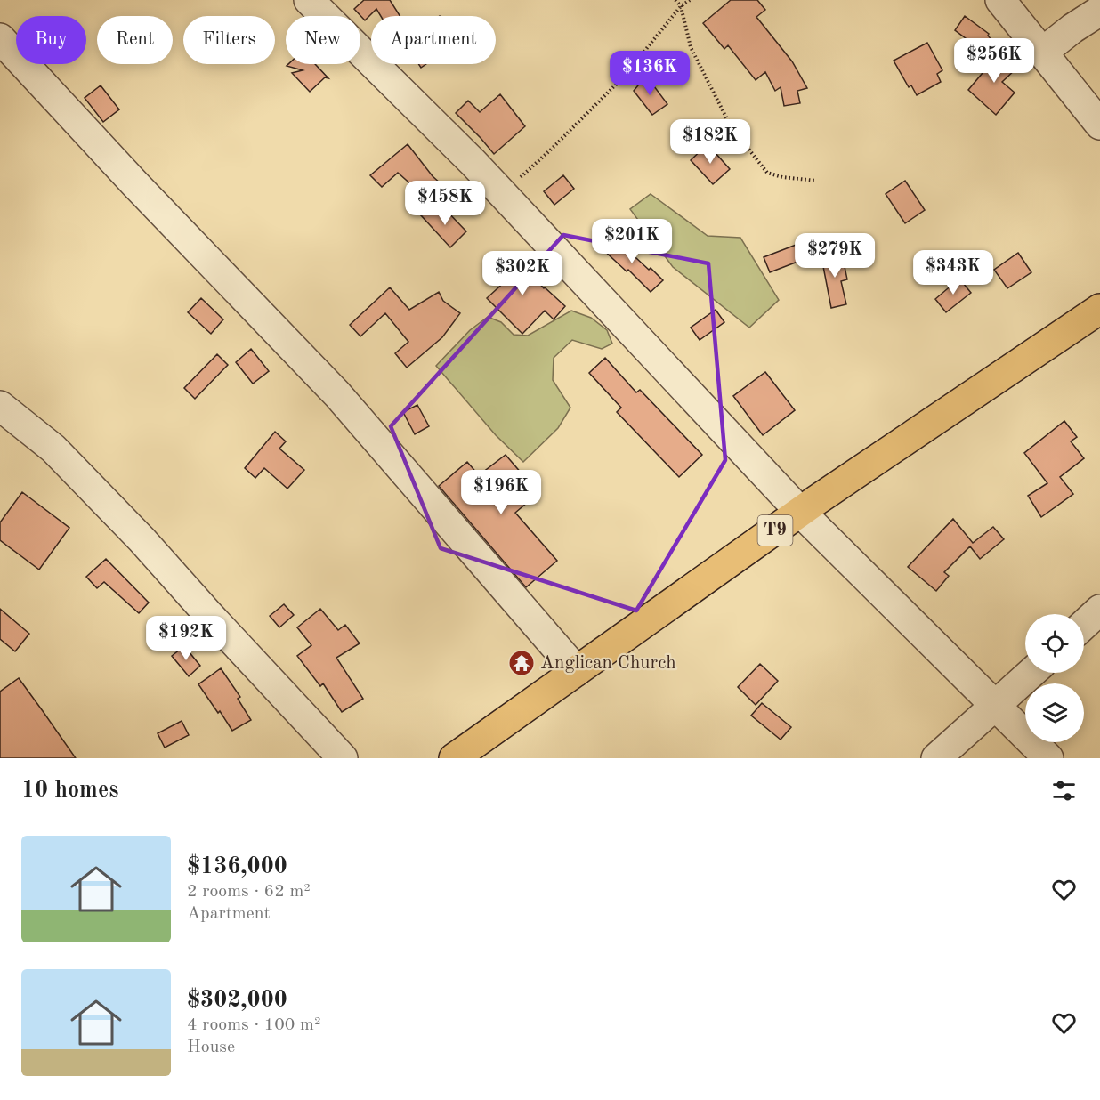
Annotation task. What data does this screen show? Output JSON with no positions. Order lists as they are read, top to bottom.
{
  "streets": {
    "highway": ["T9"]
  },
  "places": {
    "temple": ["Anglican Church"]
  },
  "page": {
    "chip": [
      "Buy",
      "Rent",
      "Filters",
      "New",
      "Apartment"
    ],
    "price": [
      "$256K",
      "$136K",
      "$182K",
      "$458K",
      "$201K",
      "$279K",
      "$343K",
      "$302K",
      "$196K",
      "$192K"
    ],
    "heading": "10 homes",
    "list": [
      {
        "name": "$136,000",
        "note": "2 rooms · 62 m² · Apartment"
      },
      {
        "name": "$302,000",
        "note": "4 rooms · 100 m² · House"
      }
    ]
  }
}
